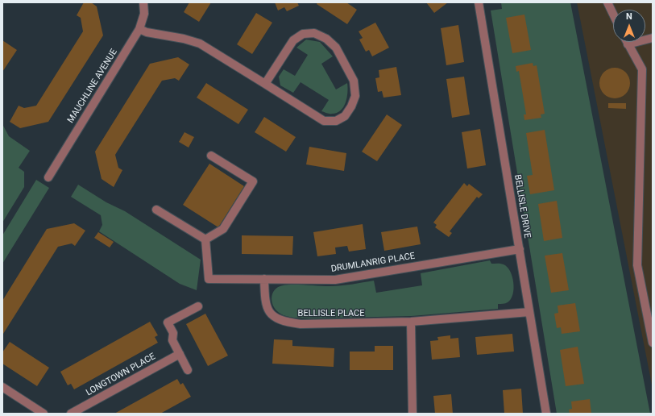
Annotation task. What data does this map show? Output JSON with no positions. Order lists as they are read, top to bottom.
{
  "streets": {
    "street": [
      "MAUCHLINE AVENUE",
      "BELLISLE DRIVE",
      "DRUMLANRIG PLACE",
      "BELLISLE PLACE",
      "LONGTOWN PLACE"
    ]
  },
  "crossings": [
    ["BELLISLE DRIVE", "DRUMLANRIG PLACE"],
    ["BELLISLE DRIVE", "BELLISLE PLACE"],
    ["DRUMLANRIG PLACE", "BELLISLE PLACE"]
  ],
  "north": "top"
}
